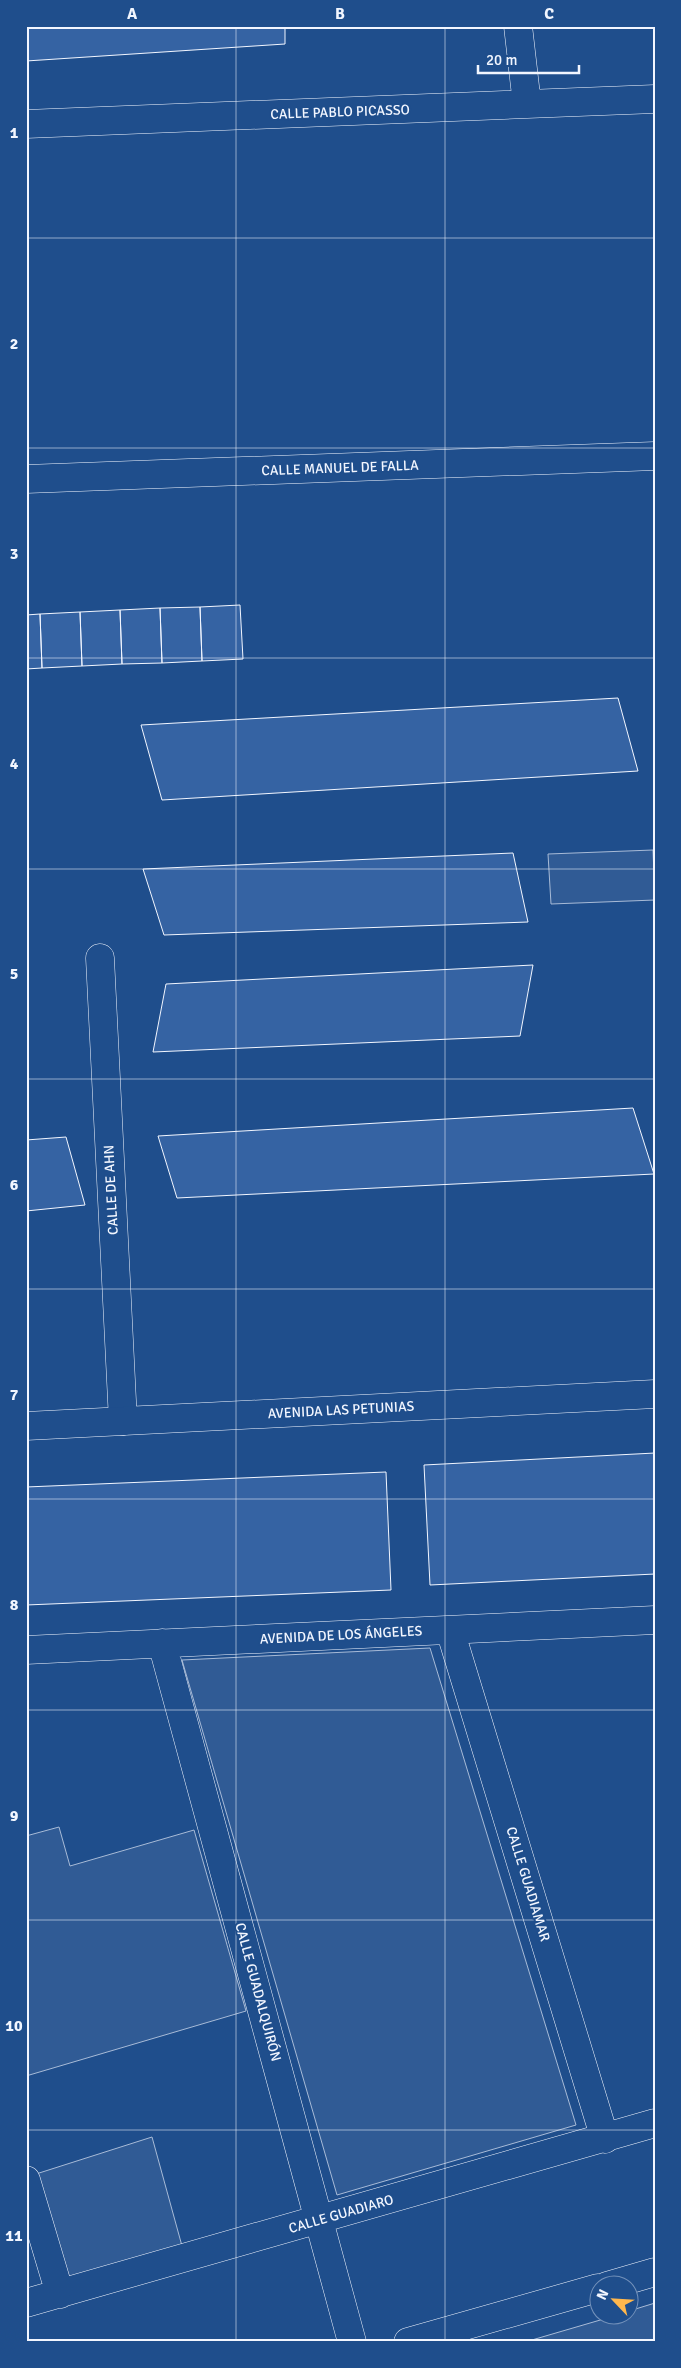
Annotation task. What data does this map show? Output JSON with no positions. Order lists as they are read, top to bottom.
{
  "streets": {
    "street": [
      "CALLE PABLO PICASSO",
      "CALLE MANUEL DE FALLA",
      "CALLE DE AHN",
      "AVENIDA LAS PETUNIAS",
      "AVENIDA DE LOS ÁNGELES",
      "CALLE GUADIAMAR",
      "CALLE GUADALQUIRÓN",
      "CALLE GUADIARO"
    ]
  },
  "crossings": [
    ["CALLE DE AHN", "AVENIDA LAS PETUNIAS"],
    ["AVENIDA DE LOS ÁNGELES", "CALLE GUADIAMAR"],
    ["AVENIDA DE LOS ÁNGELES", "CALLE GUADALQUIRÓN"],
    ["CALLE GUADIAMAR", "CALLE GUADIARO"],
    ["CALLE GUADALQUIRÓN", "CALLE GUADIARO"]
  ],
  "scale_bar": "20 m",
  "north": "top left",
  "grid": {
    "columns": ["A", "B", "C"],
    "rows": [
      "1",
      "2",
      "3",
      "4",
      "5",
      "6",
      "7",
      "8",
      "9",
      "10",
      "11"
    ]
  }
}
